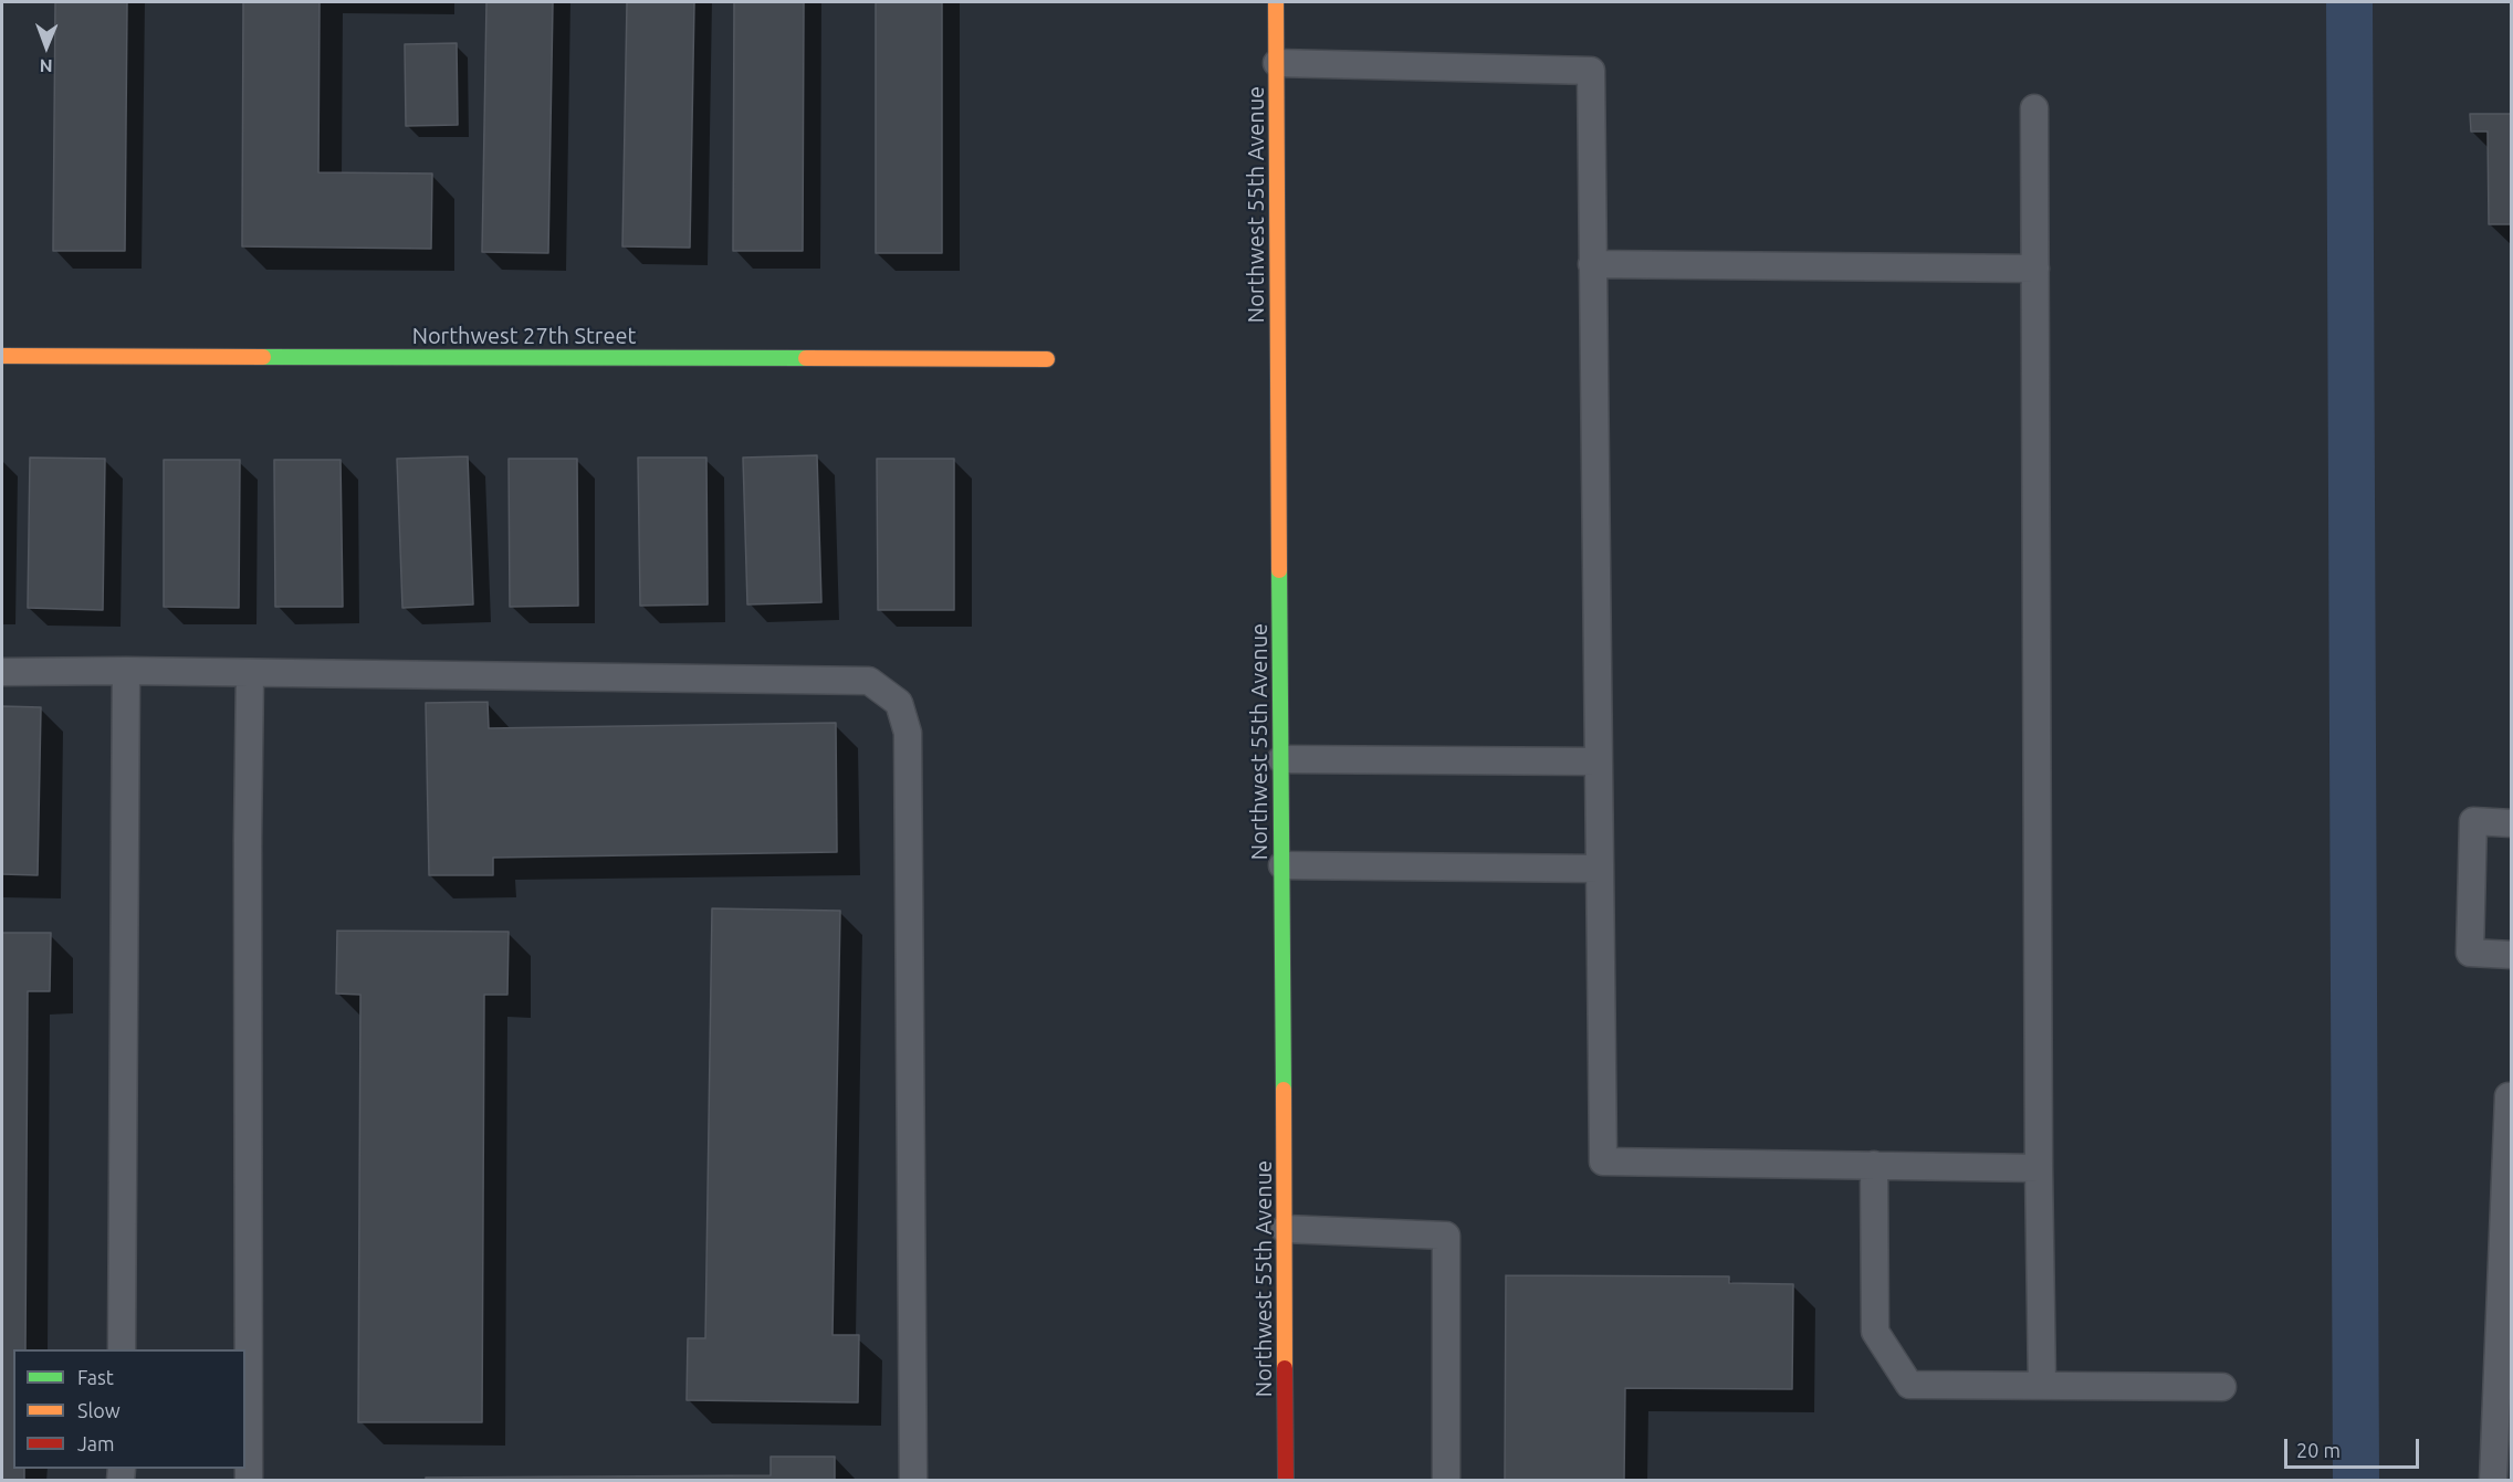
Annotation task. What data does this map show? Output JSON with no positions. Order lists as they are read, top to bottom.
{
  "streets": {
    "street": ["Northwest 55th Avenue", "Northwest 27th Street"]
  },
  "legend": ["Fast", "Slow", "Jam"],
  "scale_bar": "20 m",
  "north": "bottom"
}
